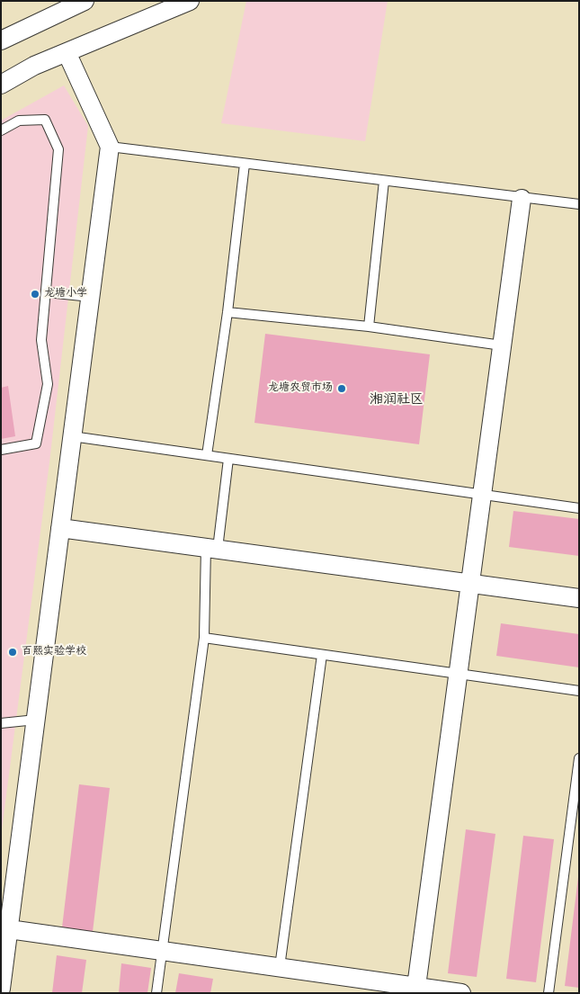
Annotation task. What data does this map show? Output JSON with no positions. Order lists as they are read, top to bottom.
{
  "districts": ["湘润社区"],
  "places": ["龙塘小学", "龙塘农贸市场", "百熙实验学校"]
}
